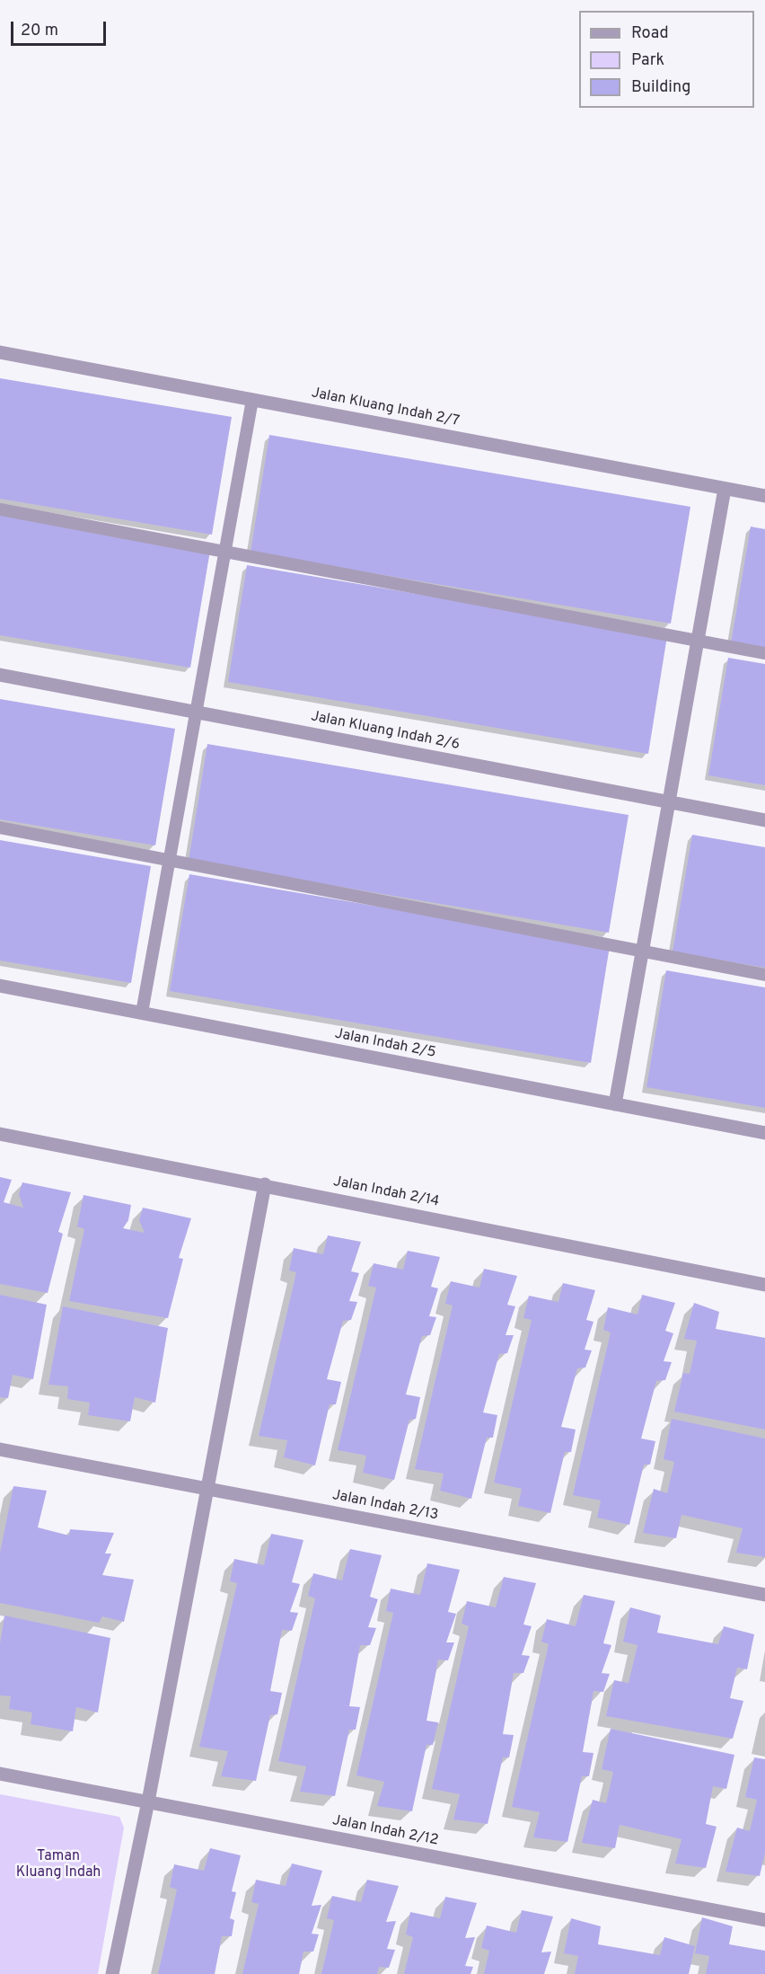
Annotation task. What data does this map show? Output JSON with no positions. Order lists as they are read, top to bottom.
{
  "streets": {
    "street": [
      "Jalan Kluang Indah 2/7",
      "Jalan Kluang Indah 2/6",
      "Jalan Indah 2/5",
      "Jalan Indah 2/14",
      "Jalan Indah 2/13",
      "Jalan Indah 2/12"
    ]
  },
  "parks": ["Taman Kluang Indah"],
  "legend": ["Road", "Park", "Building"],
  "scale_bar": "20 m"
}
